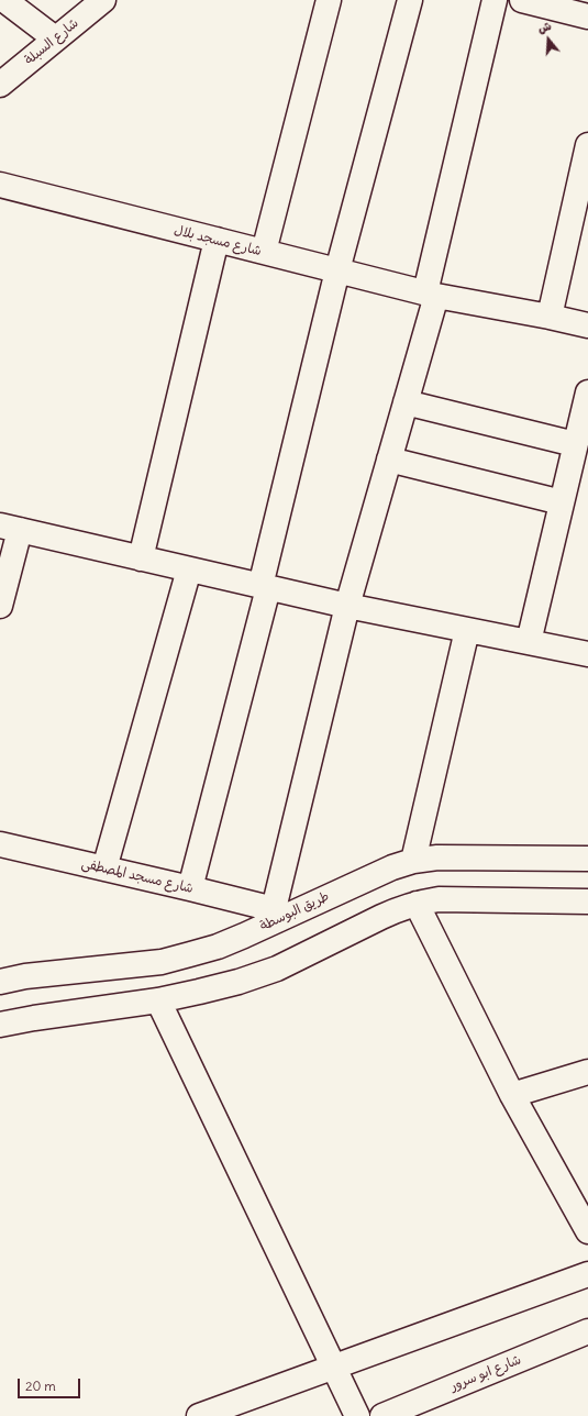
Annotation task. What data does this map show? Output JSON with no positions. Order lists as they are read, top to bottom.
{
  "streets": {
    "street": [
      "شارع السبلة",
      "شارع مسجد بلال",
      "شارع مسجد المصطفى",
      "طريق البوسطة",
      "شارع ابو سرور"
    ]
  },
  "crossings": [
    ["شارع مسجد المصطفى", "طريق البوسطة"]
  ],
  "scale_bar": "20 m",
  "north": "top"
}
